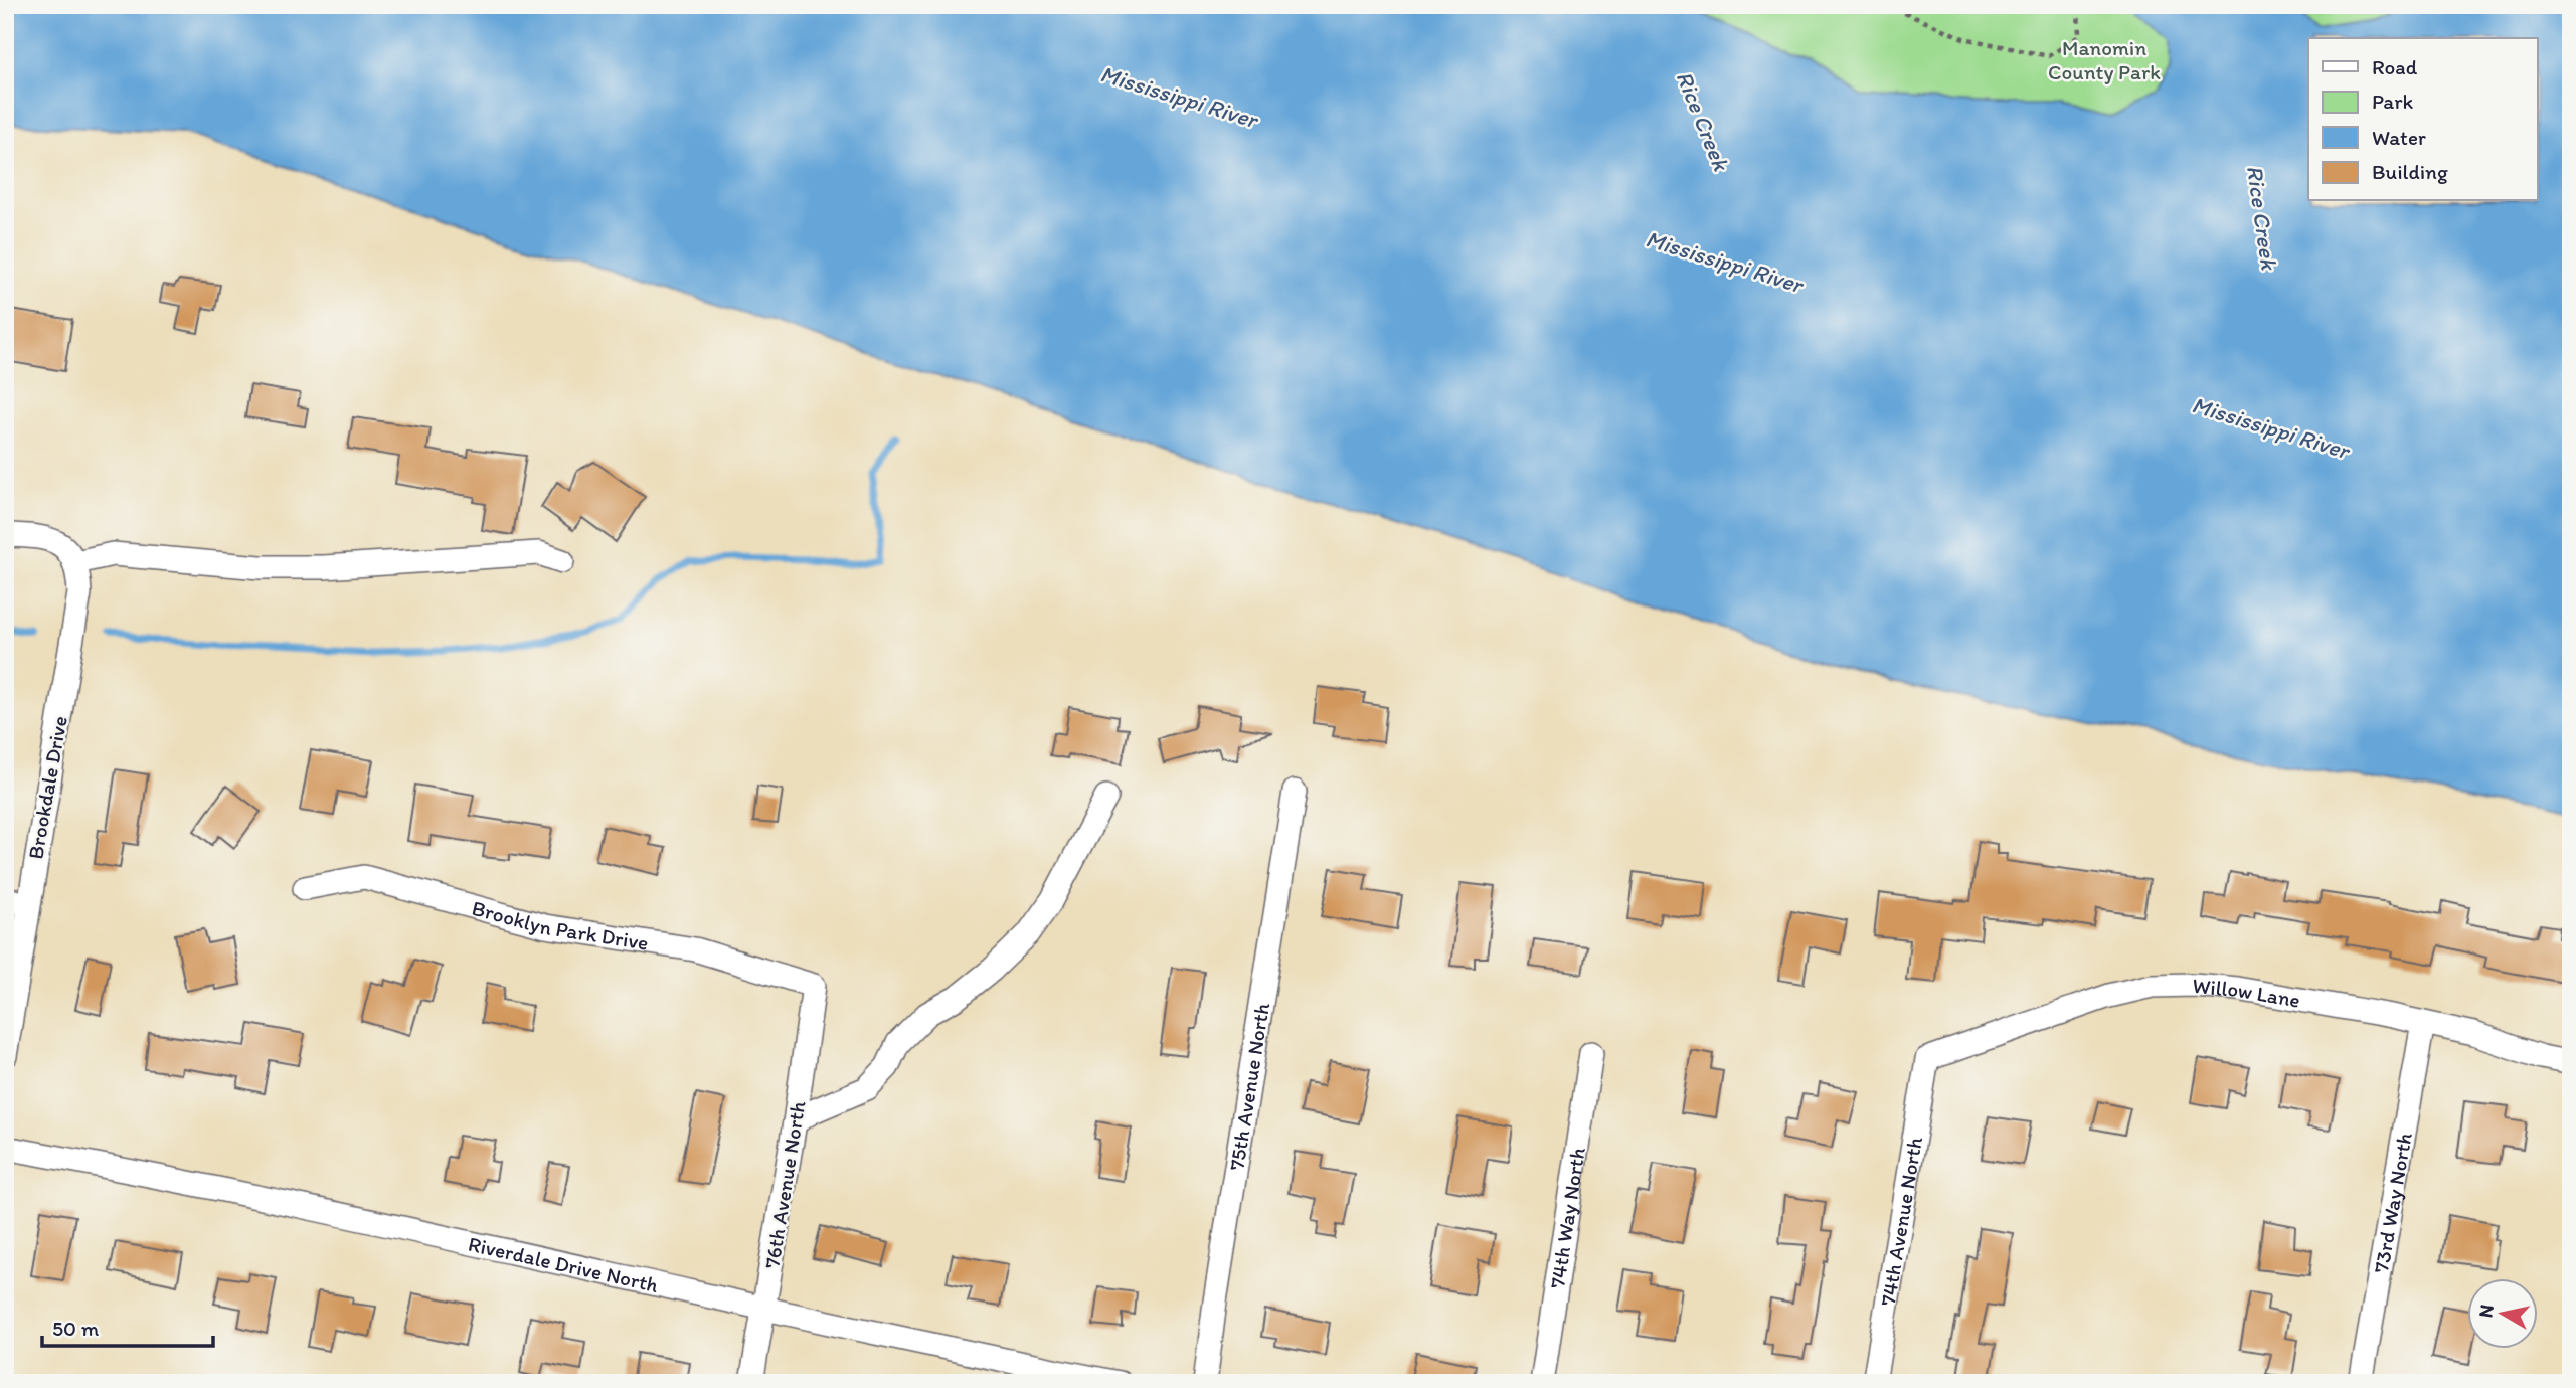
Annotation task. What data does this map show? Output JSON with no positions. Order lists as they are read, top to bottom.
{
  "streets": {
    "street": [
      "Brookdale Drive",
      "Brooklyn Park Drive",
      "Willow Lane",
      "75th Avenue North",
      "76th Avenue North",
      "73rd Way North",
      "74th Way North",
      "74th Avenue North",
      "Riverdale Drive North"
    ]
  },
  "crossings": [
    ["Brooklyn Park Drive", "76th Avenue North"],
    ["Willow Lane", "73rd Way North"],
    ["Willow Lane", "74th Avenue North"],
    ["76th Avenue North", "Riverdale Drive North"]
  ],
  "water": ["Mississippi River", "Rice Creek"],
  "parks": ["Manomin County Park"],
  "legend": [
    "Road",
    "Park",
    "Water",
    "Building"
  ],
  "scale_bar": "50 m",
  "north": "left"
}
